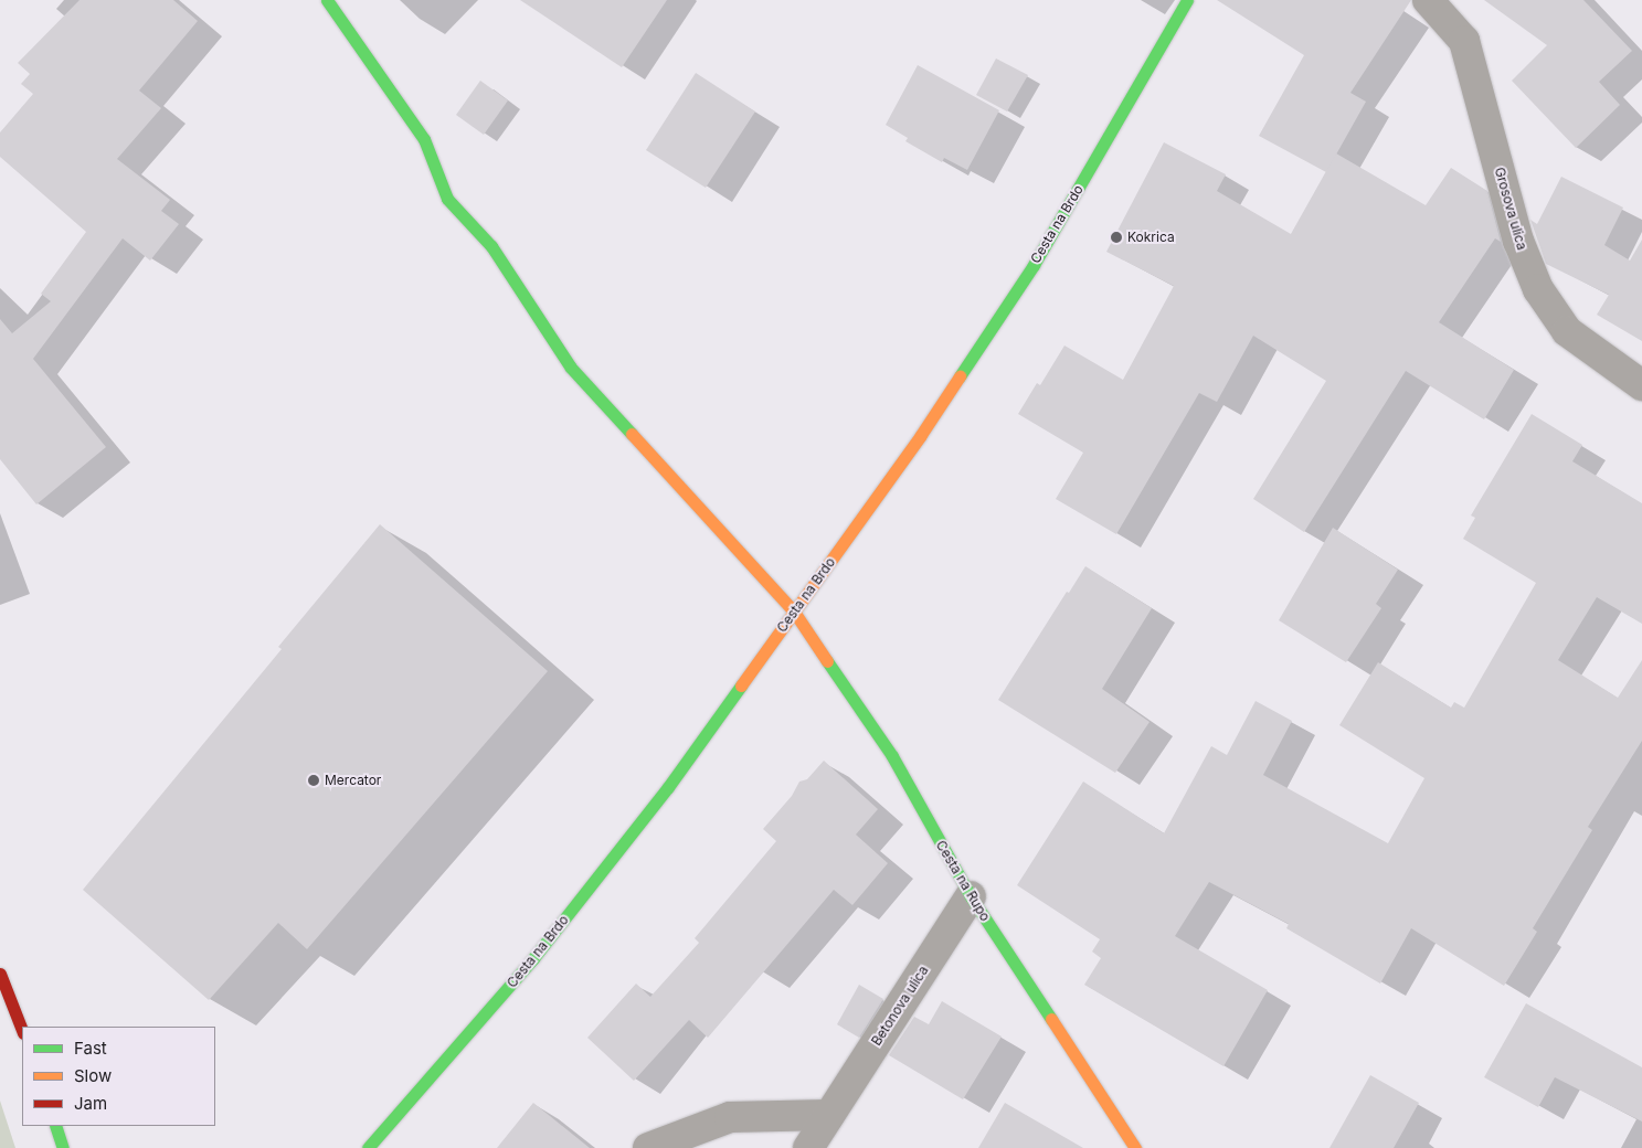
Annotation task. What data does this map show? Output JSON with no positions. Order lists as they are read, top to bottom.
{
  "streets": {
    "street": [
      "Grosova ulica",
      "Cesta na Brdo",
      "Cesta na Rupo",
      "Betonova ulica"
    ]
  },
  "crossings": [
    ["Cesta na Brdo", "Cesta na Rupo"],
    ["Cesta na Rupo", "Betonova ulica"]
  ],
  "places": ["Kokrica", "Mercator"],
  "legend": ["Fast", "Slow", "Jam"]
}
